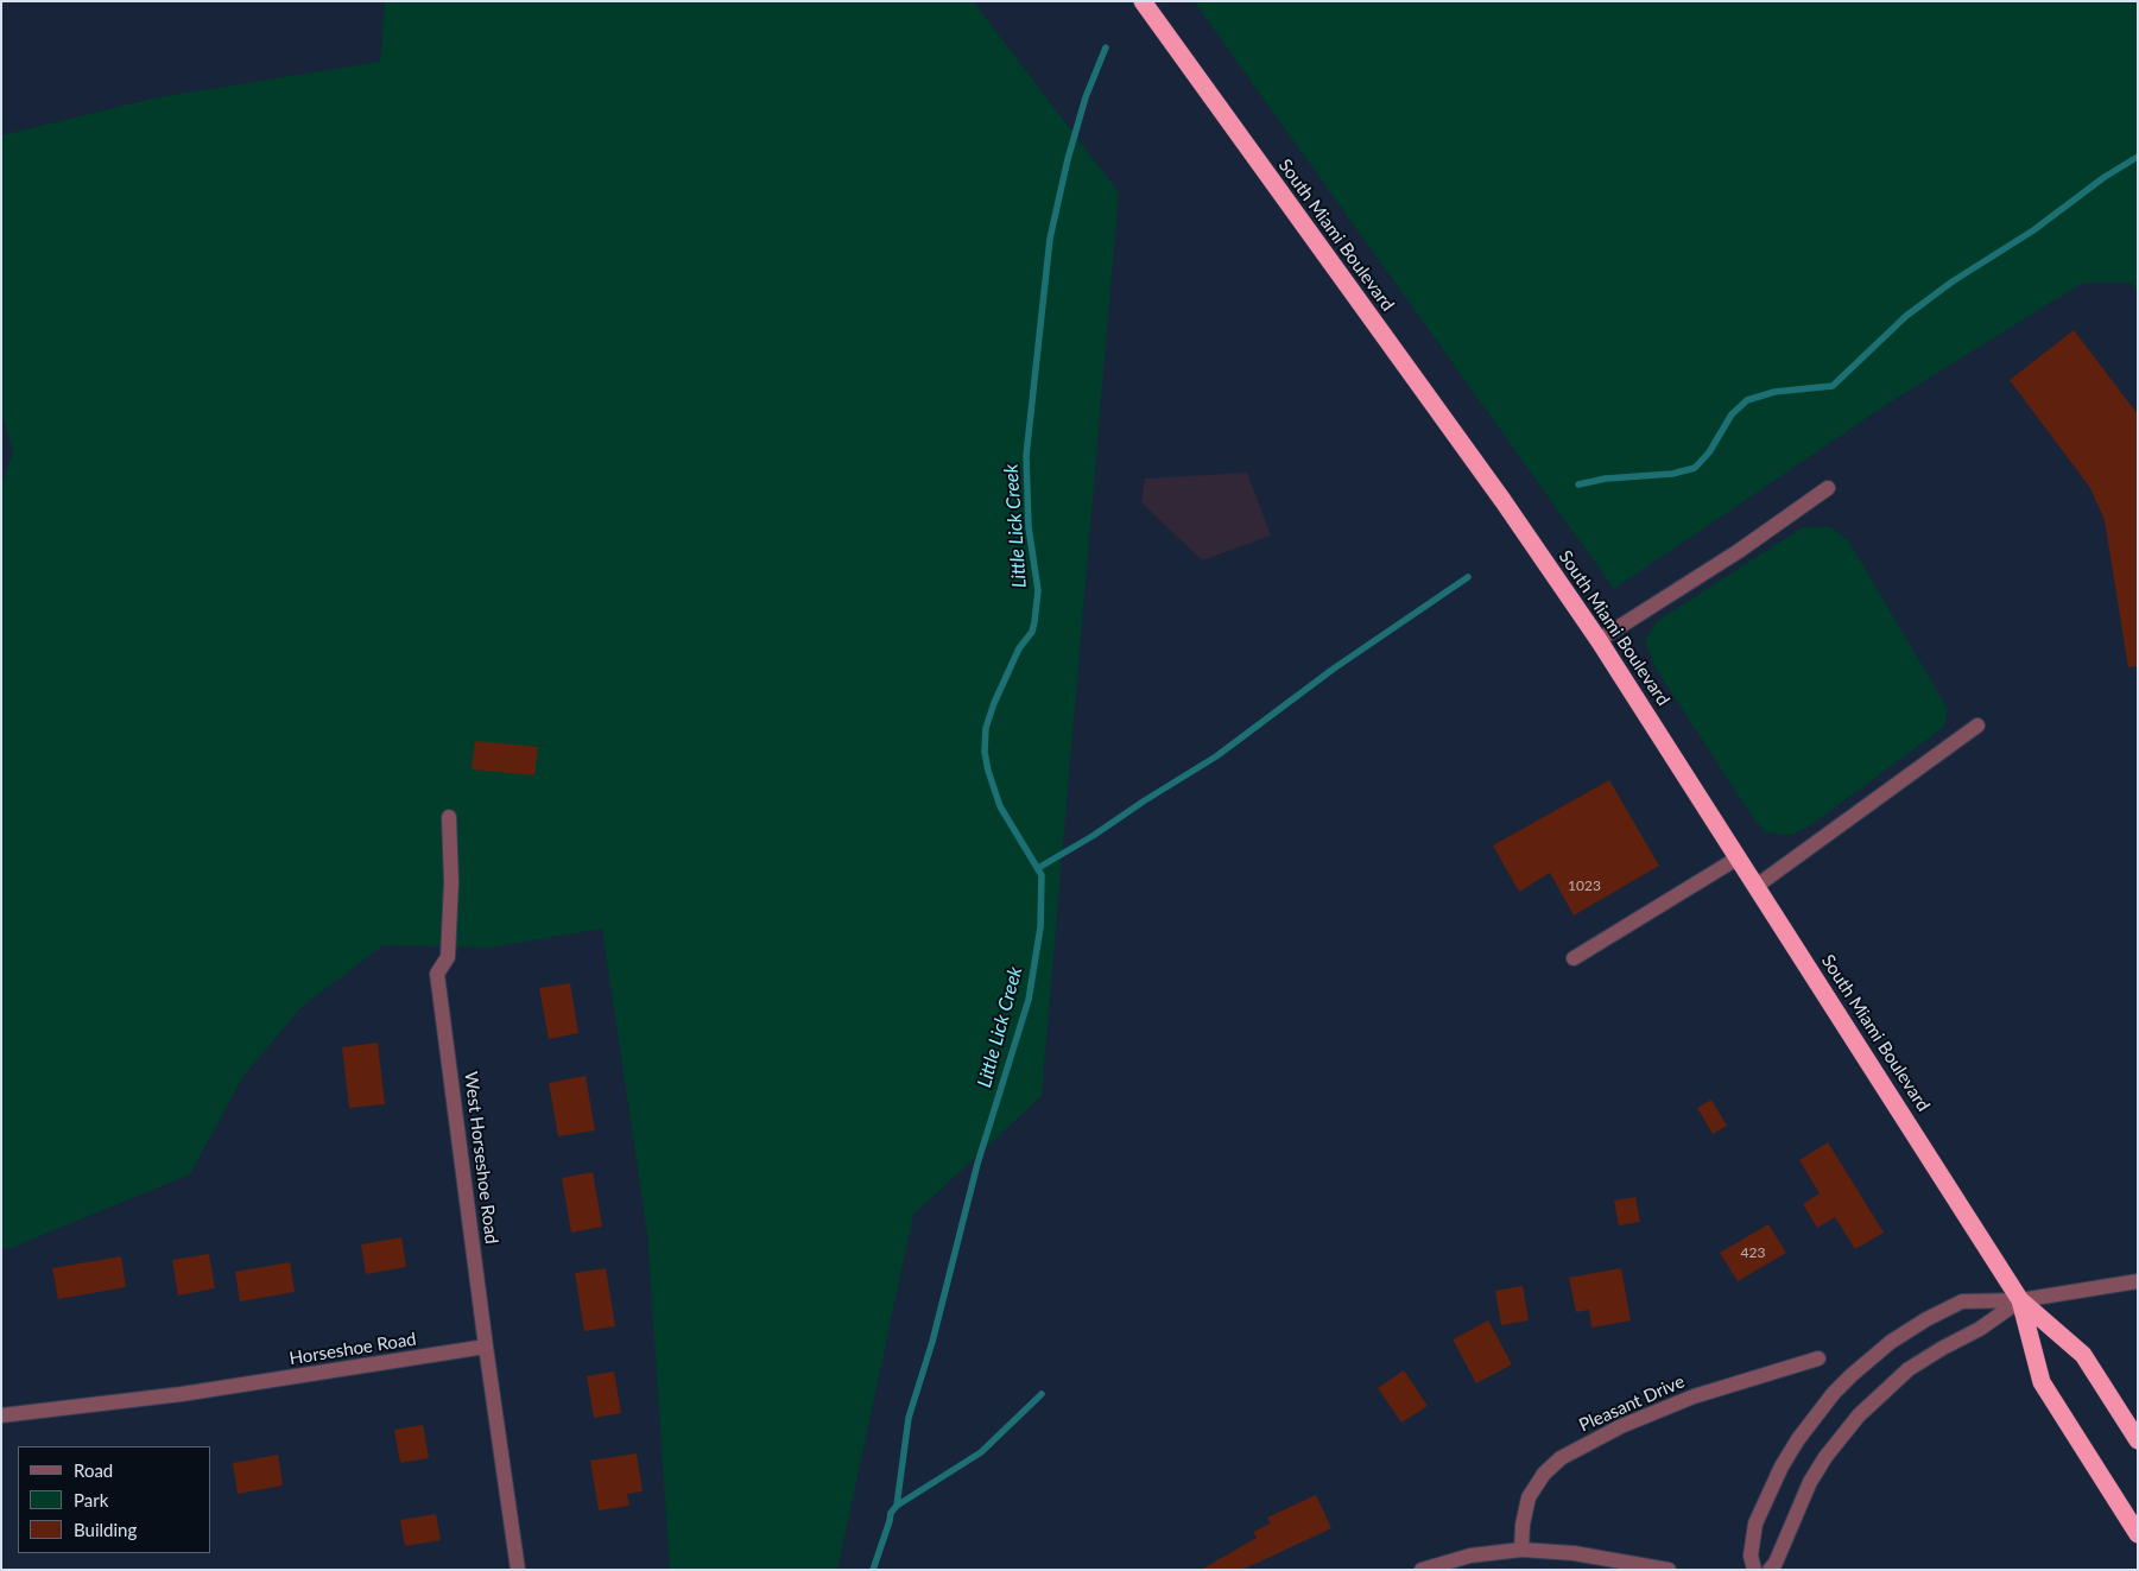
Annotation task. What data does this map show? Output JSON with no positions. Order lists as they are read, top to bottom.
{
  "streets": {
    "highway": ["South Miami Boulevard"],
    "street": ["West Horseshoe Road", "Horseshoe Road", "Pleasant Drive"]
  },
  "crossings": [
    ["West Horseshoe Road", "Horseshoe Road"]
  ],
  "water": ["Little Lick Creek"],
  "house_numbers": ["1023", "423"],
  "legend": ["Road", "Park", "Building"]
}
